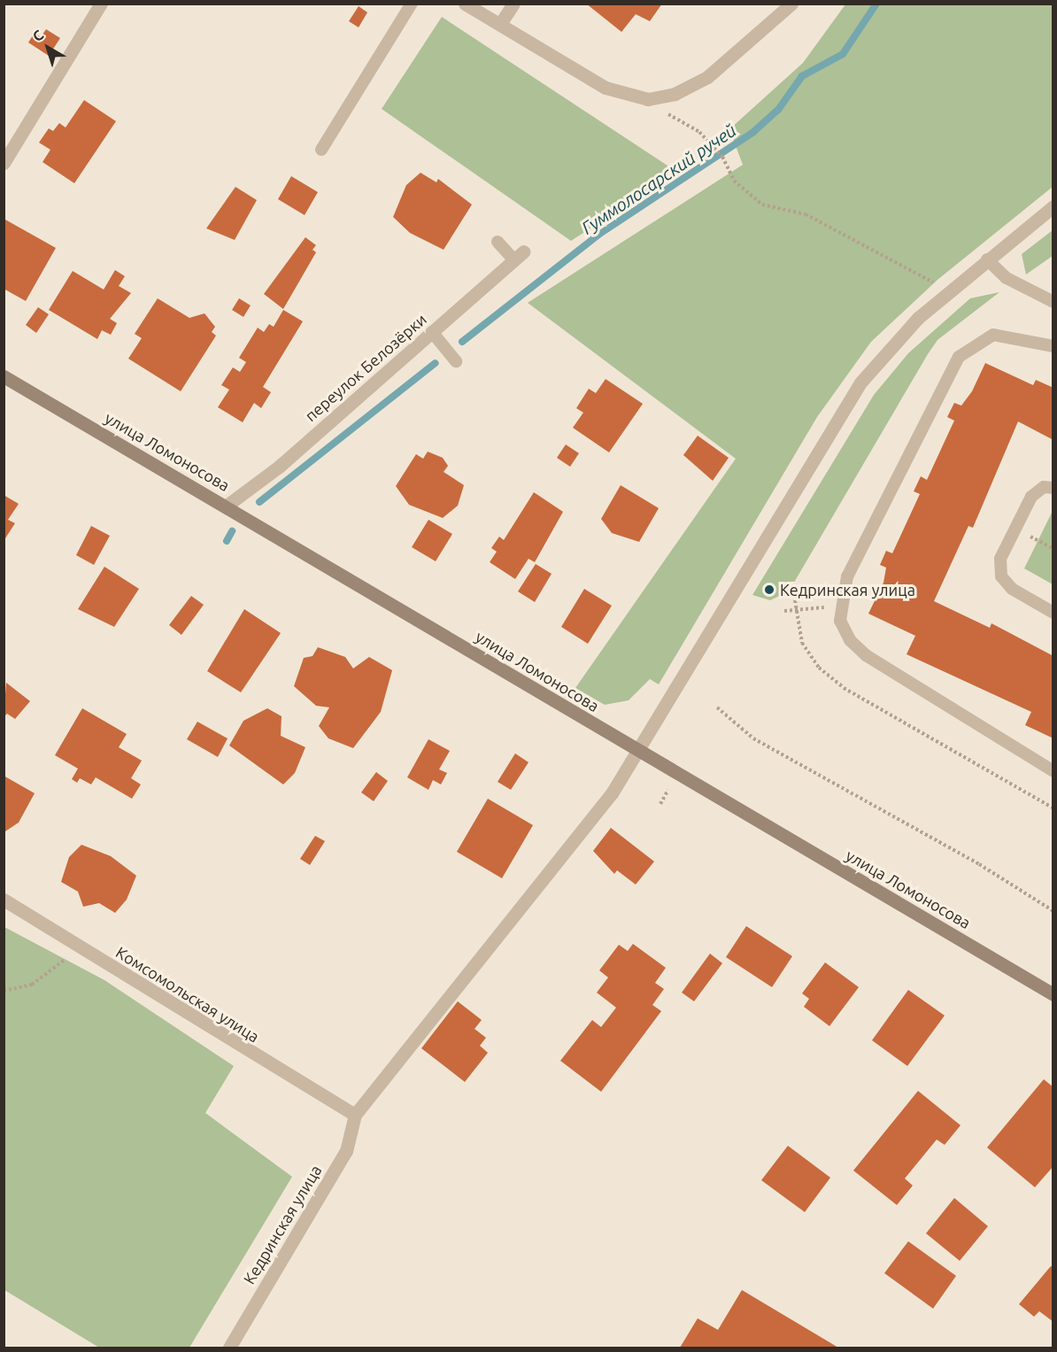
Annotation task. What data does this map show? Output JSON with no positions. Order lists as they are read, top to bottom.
{
  "streets": {
    "street": [
      "переулок Белозёрки",
      "улица Ломоносова",
      "Комсомольская улица",
      "Кедринская улица"
    ]
  },
  "crossings": [
    ["переулок Белозёрки", "улица Ломоносова"],
    ["Комсомольская улица", "Кедринская улица"]
  ],
  "water": ["Гуммолосарский ручей"],
  "places": ["Кедринская улица"],
  "north": "top left"
}
